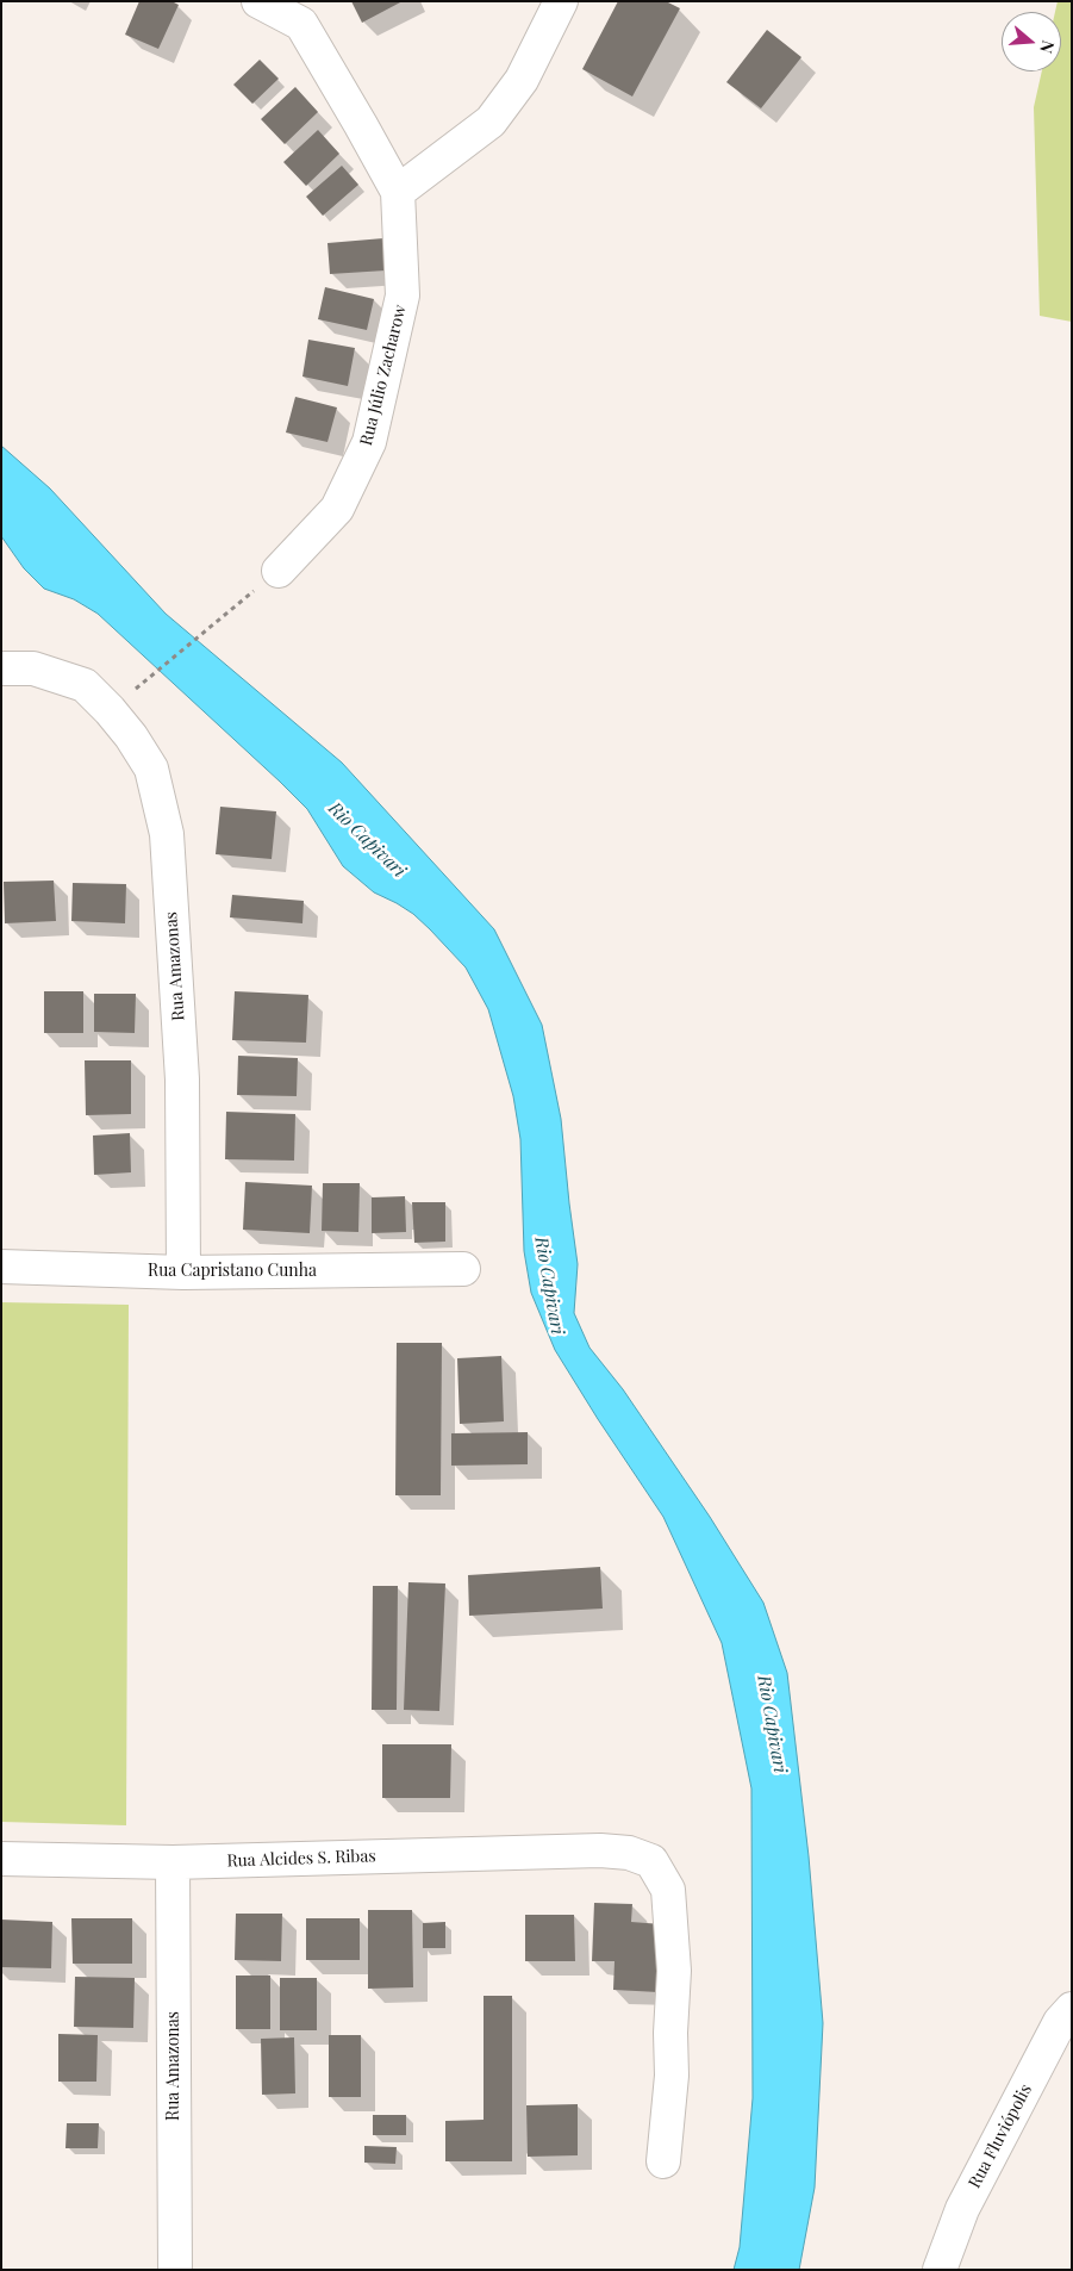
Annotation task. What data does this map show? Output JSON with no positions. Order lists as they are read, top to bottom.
{
  "streets": {
    "street": [
      "Rua Júlio Zacharow",
      "Rua Amazonas",
      "Rua Capristano Cunha",
      "Rua Alcides S. Ribas",
      "Rua Fluviópolis"
    ]
  },
  "crossings": [
    ["Rua Amazonas", "Rua Capristano Cunha"],
    ["Rua Amazonas", "Rua Alcides S. Ribas"]
  ],
  "water": ["Rio Capivari"],
  "north": "right"
}
